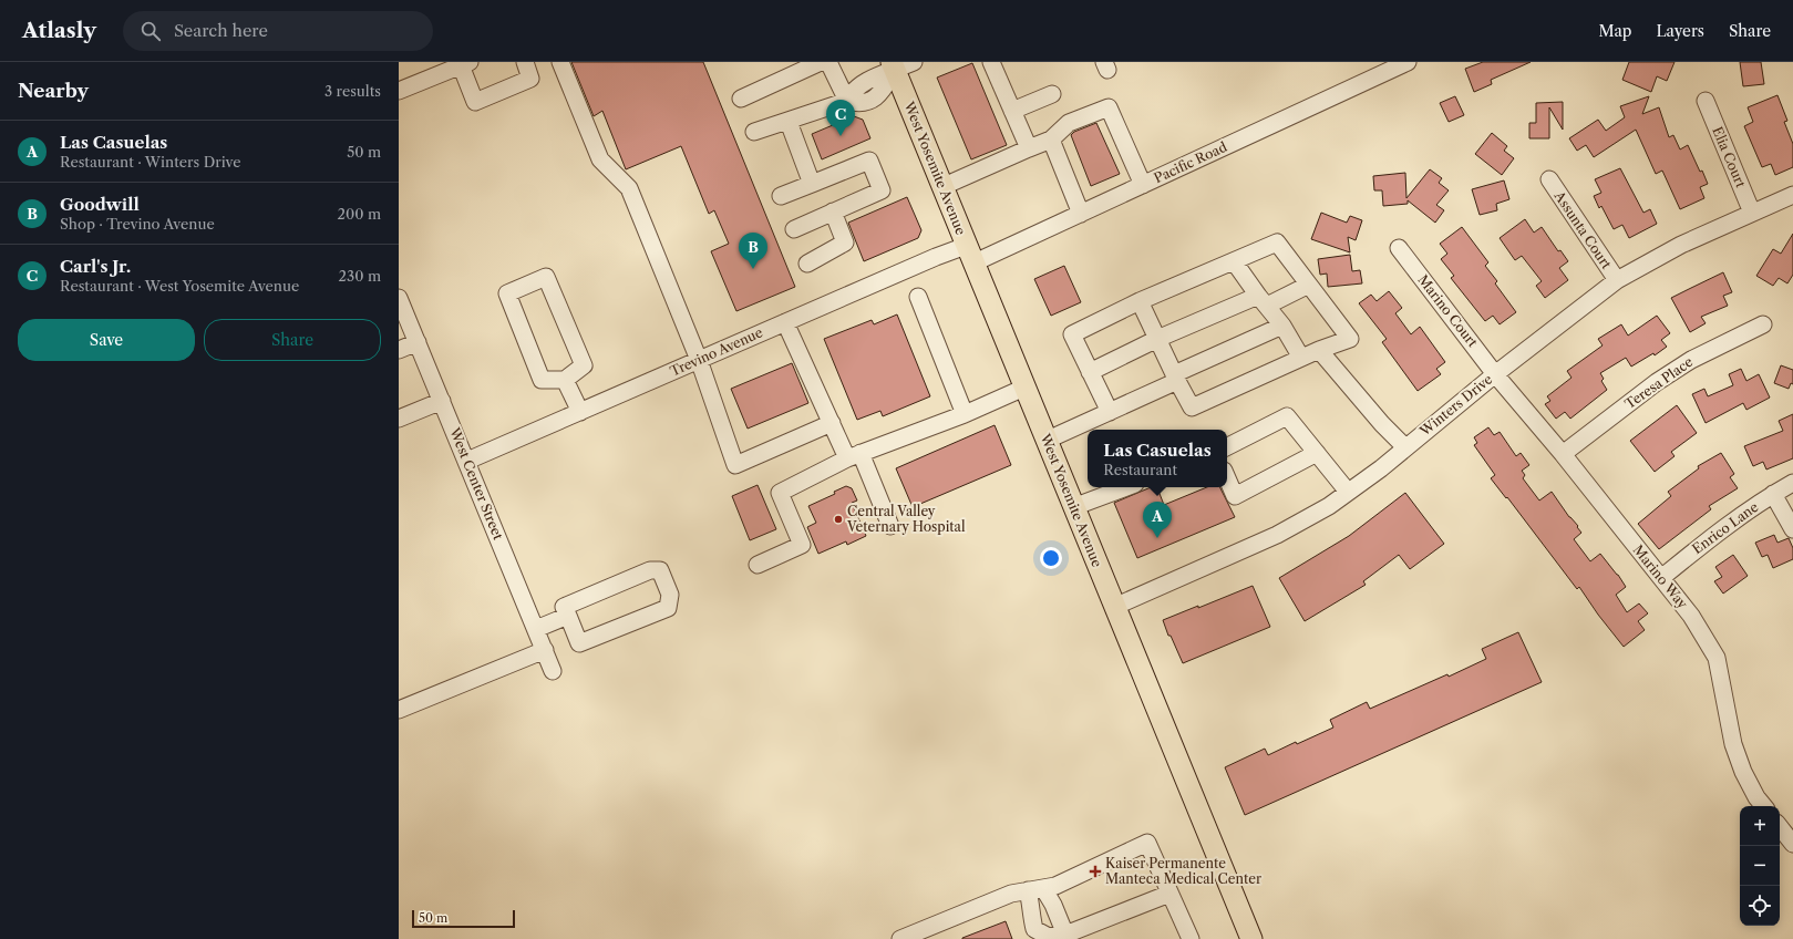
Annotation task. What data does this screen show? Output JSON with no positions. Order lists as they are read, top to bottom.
{
  "streets": {
    "main road": ["West Yosemite Avenue"],
    "street": [
      "Elia Court",
      "Pacific Road",
      "Assunta Court",
      "Marino Court",
      "Trevino Avenue",
      "Teresa Place",
      "Winters Drive",
      "West Center Street",
      "Enrico Lane",
      "Marino Way"
    ]
  },
  "crossings": [
    ["Elia Court", "Winters Drive"],
    ["Pacific Road", "West Yosemite Avenue"],
    ["Pacific Road", "Trevino Avenue"],
    ["West Yosemite Avenue", "Trevino Avenue"],
    ["West Yosemite Avenue", "Winters Drive"],
    ["Assunta Court", "Winters Drive"],
    ["Marino Court", "Winters Drive"],
    ["Marino Court", "Marino Way"],
    ["Trevino Avenue", "West Center Street"],
    ["Teresa Place", "Marino Way"],
    ["Winters Drive", "Marino Way"],
    ["Enrico Lane", "Marino Way"]
  ],
  "places": {
    "other": ["Central Valley Veternary Hospital"],
    "health": ["Kaiser Permanente Manteca Medical Center"]
  },
  "scale_bar": "50 m",
  "page": {
    "header": "Atlasly",
    "search": "Search here",
    "nav": ["Map", "Layers", "Share"],
    "heading": ["Nearby", "3 results"],
    "pins": ["C", "B", "A"],
    "list": [
      {
        "mark": "A",
        "name": "Las Casuelas",
        "note": "Restaurant · Winters Drive",
        "value": "50 m"
      },
      {
        "mark": "B",
        "name": "Goodwill",
        "note": "Shop · Trevino Avenue",
        "value": "200 m"
      },
      {
        "mark": "C",
        "name": "Carl's Jr.",
        "note": "Restaurant · West Yosemite Avenue",
        "value": "230 m"
      }
    ],
    "buttons": ["Save", "Share"],
    "popup": ["Las Casuelas", "Restaurant"],
    "map_buttons": ["+", "−"],
    "scale": "50 m"
  }
}
